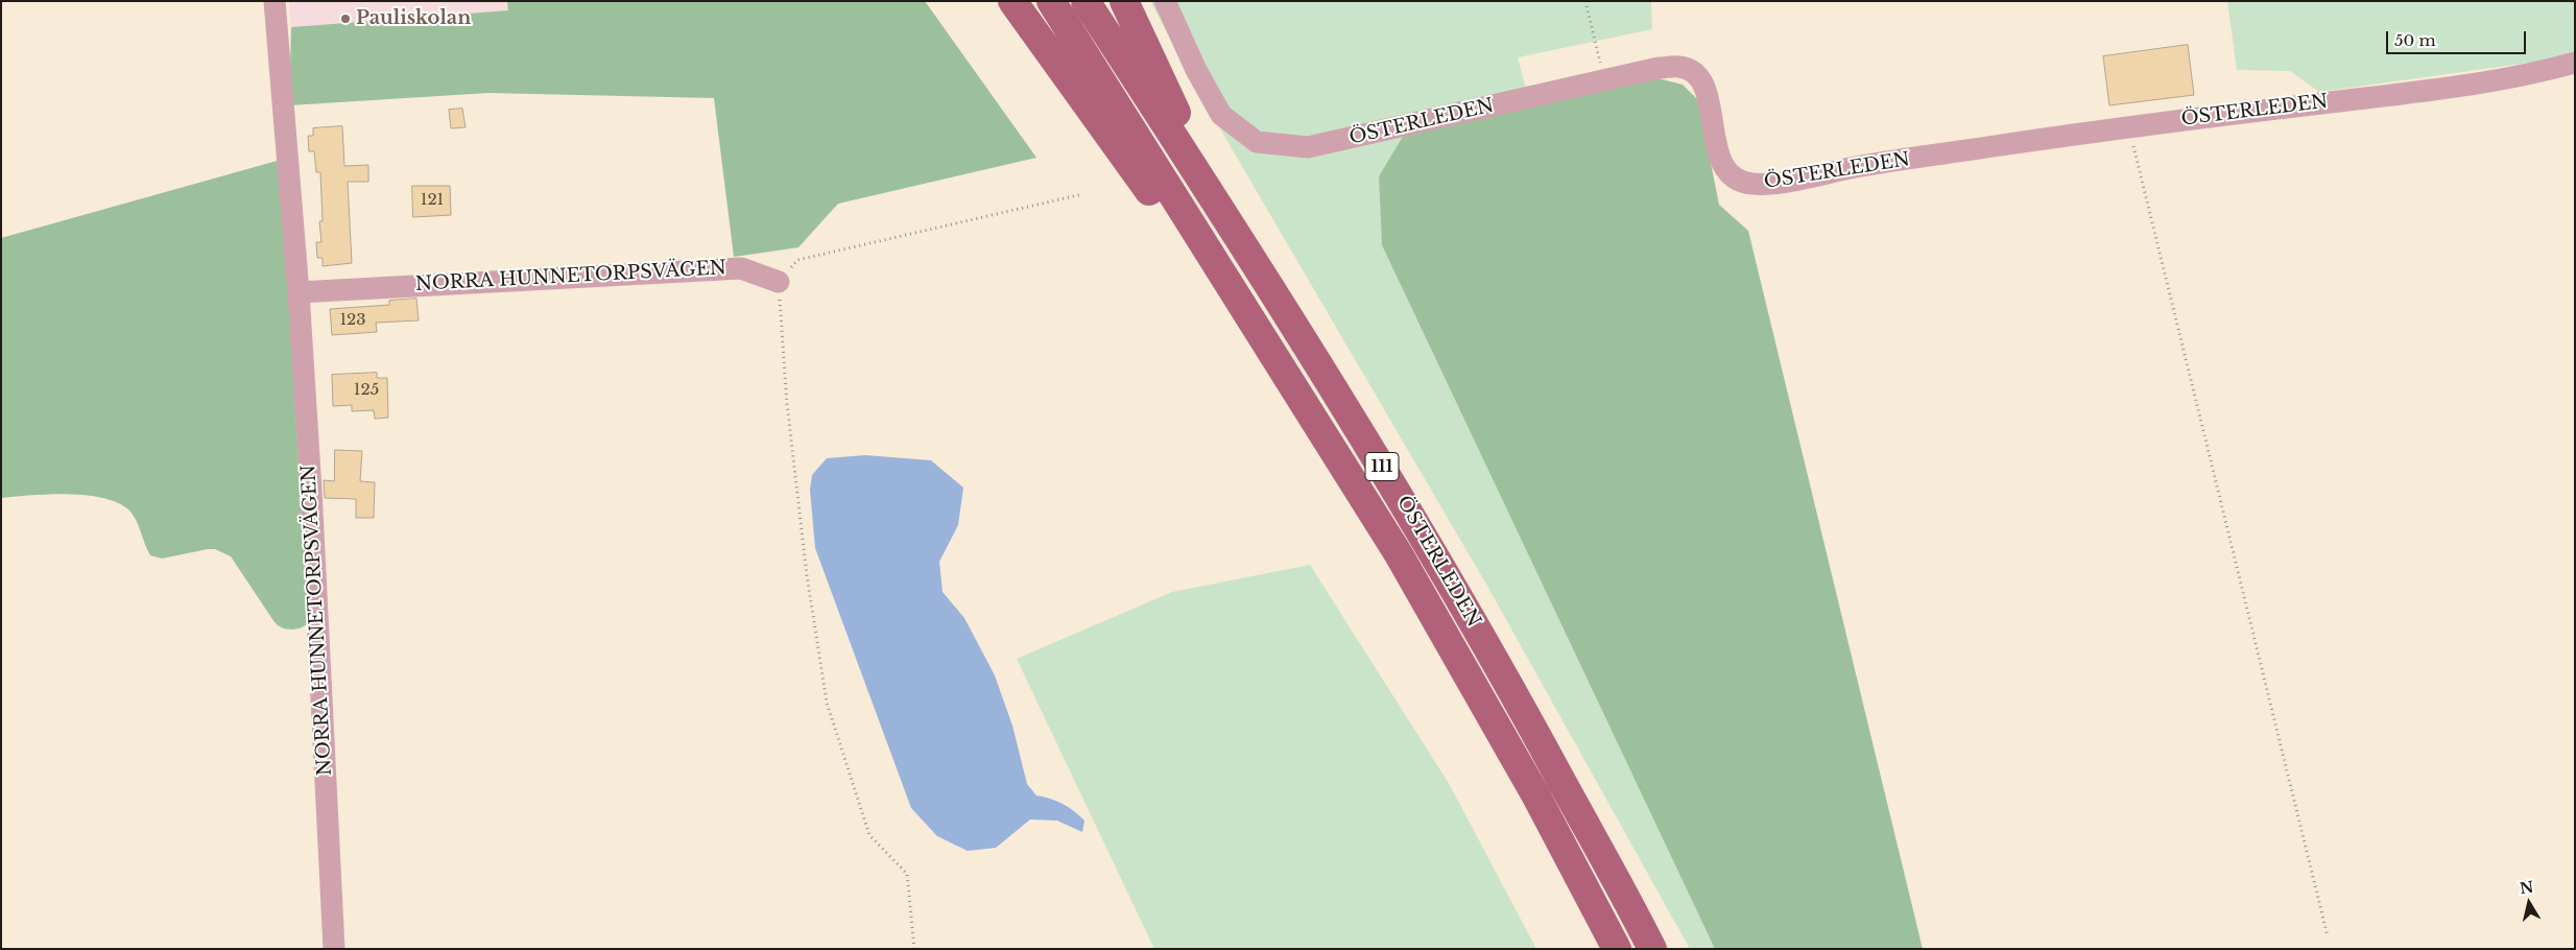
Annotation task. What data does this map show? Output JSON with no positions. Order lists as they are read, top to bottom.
{
  "streets": {
    "main road": ["ÖSTERLEDEN", "111"],
    "street": ["NORRA HUNNETORPSVÄGEN"]
  },
  "places": ["Pauliskolan"],
  "house_numbers": ["121", "123", "125"],
  "scale_bar": "50 m",
  "north": "top"
}
